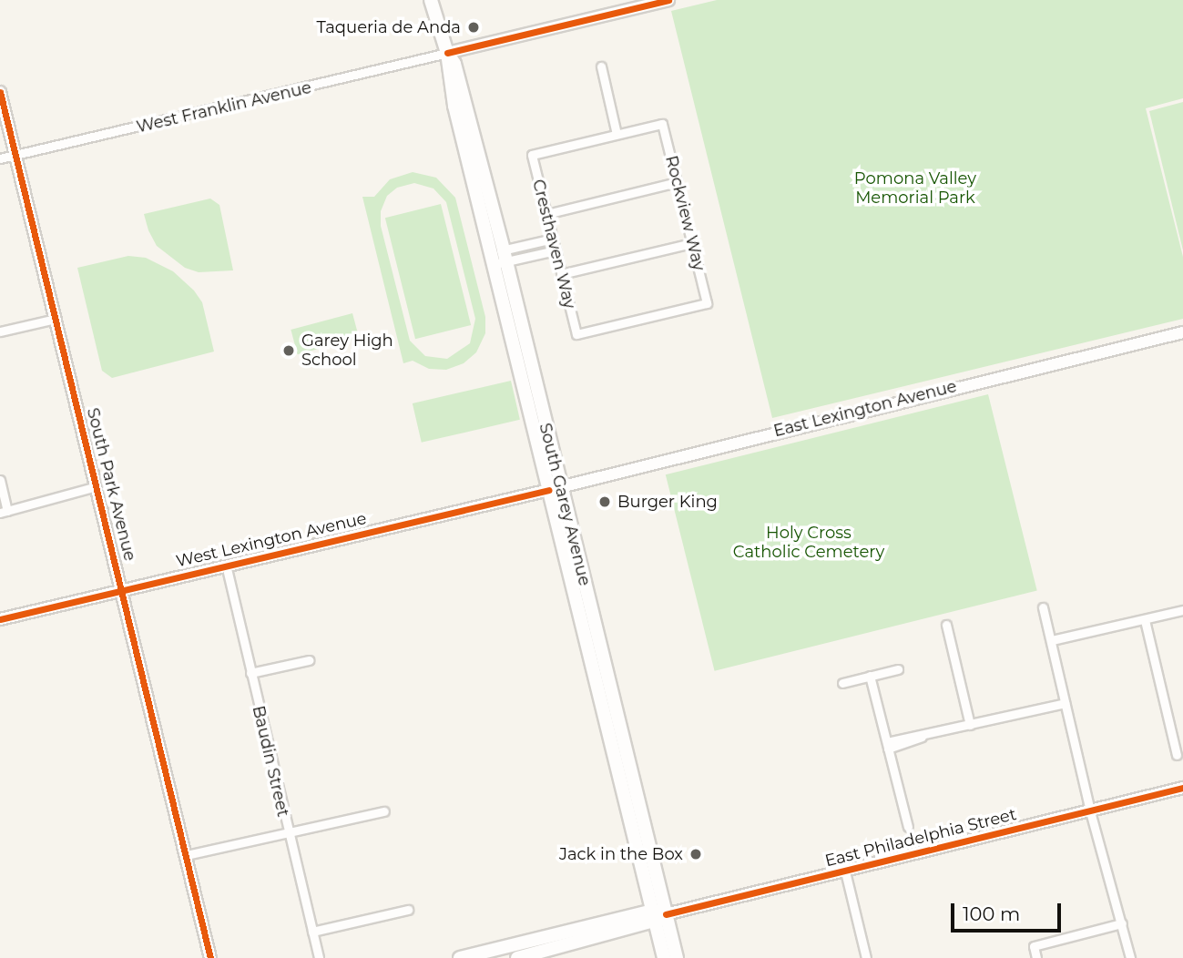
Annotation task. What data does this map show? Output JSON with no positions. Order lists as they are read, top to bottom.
{
  "streets": {
    "main road": ["South Garey Avenue"],
    "street": [
      "West Franklin Avenue",
      "Rockview Way",
      "Cresthaven Way",
      "East Lexington Avenue",
      "South Park Avenue",
      "West Lexington Avenue",
      "Baudin Street",
      "East Philadelphia Street"
    ]
  },
  "crossings": [
    ["West Franklin Avenue", "South Park Avenue"],
    ["West Franklin Avenue", "South Garey Avenue"],
    ["Rockview Way", "Cresthaven Way"],
    ["East Lexington Avenue", "South Garey Avenue"],
    ["East Lexington Avenue", "West Lexington Avenue"],
    ["South Park Avenue", "West Lexington Avenue"],
    ["South Garey Avenue", "West Lexington Avenue"],
    ["South Garey Avenue", "East Philadelphia Street"],
    ["West Lexington Avenue", "Baudin Street"]
  ],
  "parks": ["Pomona Valley Memorial Park", "Holy Cross Catholic Cemetery"],
  "places": [
    "Taqueria de Anda",
    "Garey High School",
    "Burger King",
    "Jack in the Box"
  ],
  "scale_bar": "100 m"
}
